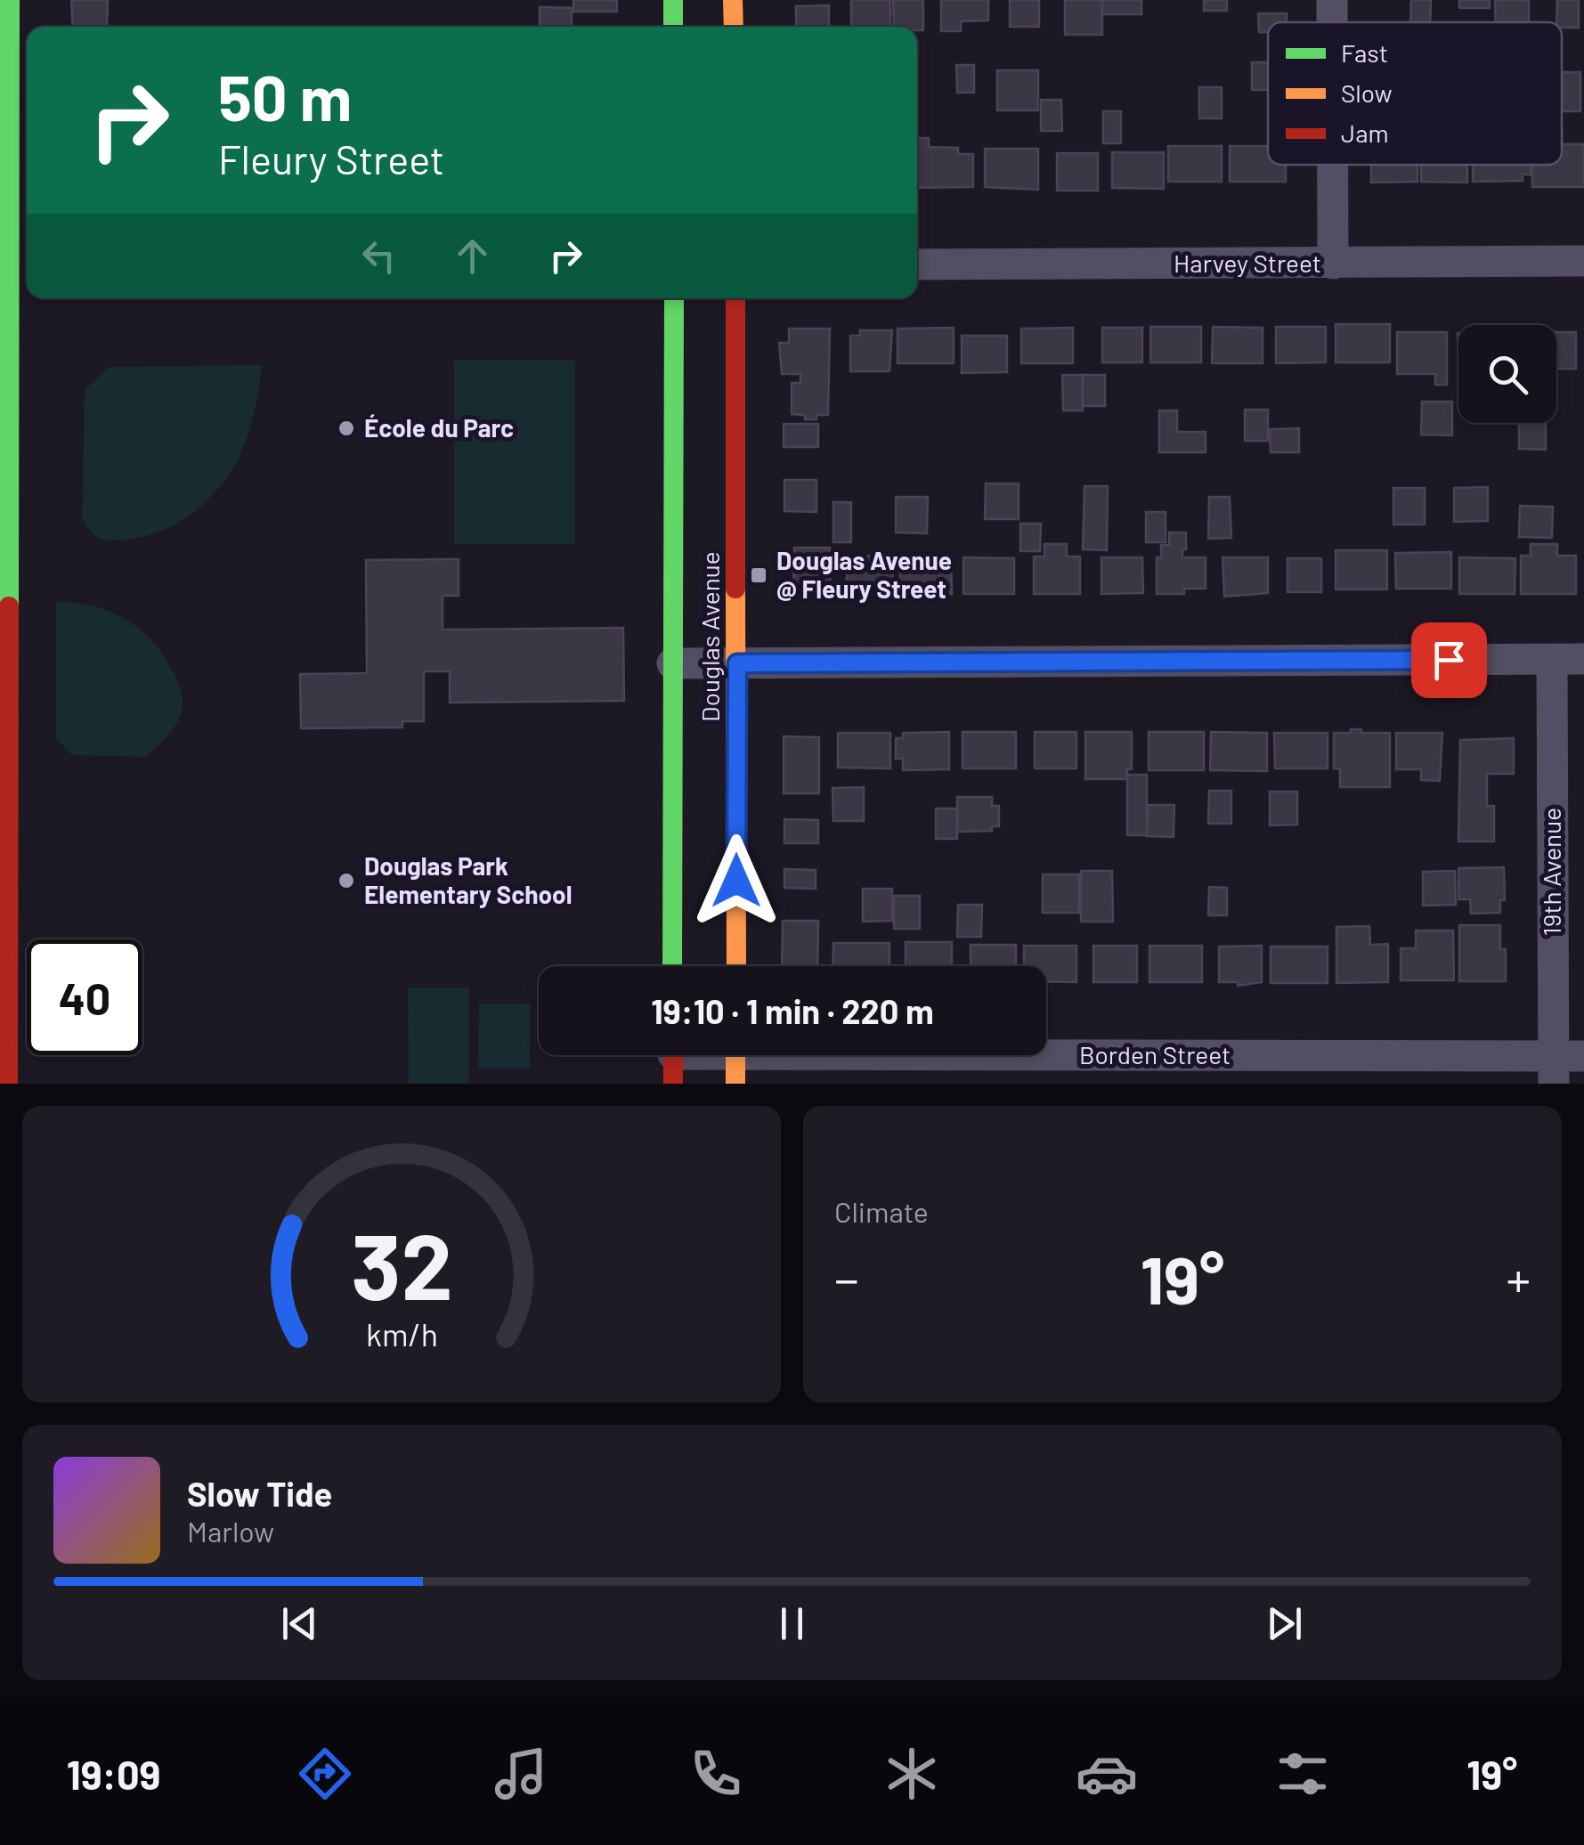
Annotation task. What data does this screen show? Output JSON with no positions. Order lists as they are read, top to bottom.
{
  "streets": {
    "street": [
      "Harvey Street",
      "Douglas Avenue",
      "19th Avenue",
      "Borden Street"
    ]
  },
  "crossings": [
    ["19th Avenue", "Borden Street"]
  ],
  "places": {
    "other": ["École du Parc", "Douglas Park Elementary School"],
    "transit": ["Douglas Avenue @ Fleury Street"]
  },
  "legend": ["Fast", "Slow", "Jam"],
  "page": {
    "turn": ["50 m", "Fleury Street"],
    "limit": "40",
    "trip": "19:10 · 1 min · 220 m",
    "tile": "Climate",
    "heat": ["−", "19°", "+"],
    "song": ["Slow Tide", "Marlow"],
    "tabs": ["19:09", "19°"],
    "gauge": ["32", "km/h"]
  }
}
